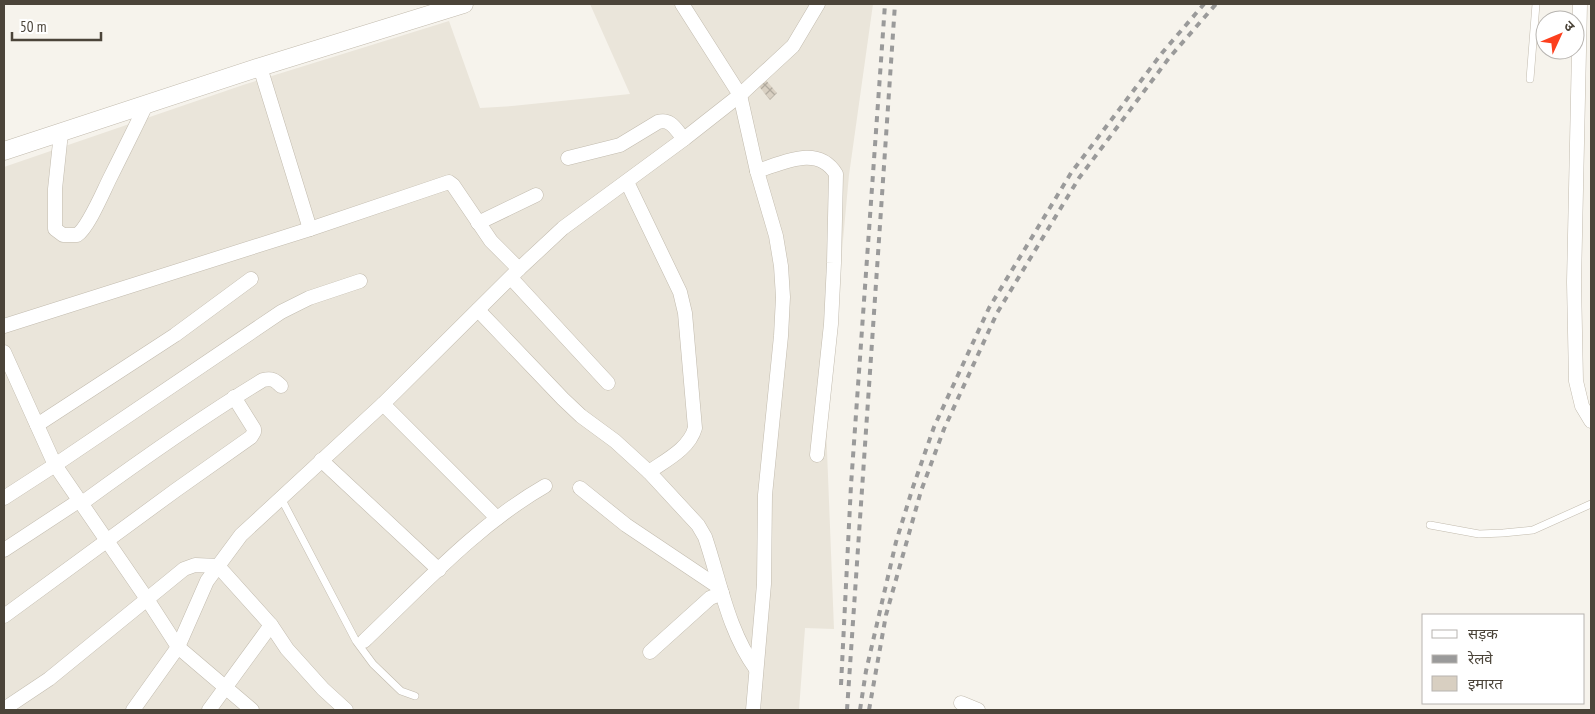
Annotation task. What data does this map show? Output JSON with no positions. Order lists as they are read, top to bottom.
{
  "legend": ["सड़क", "रेलवे", "इमारत"],
  "scale_bar": "50 m",
  "north": "top right"
}
